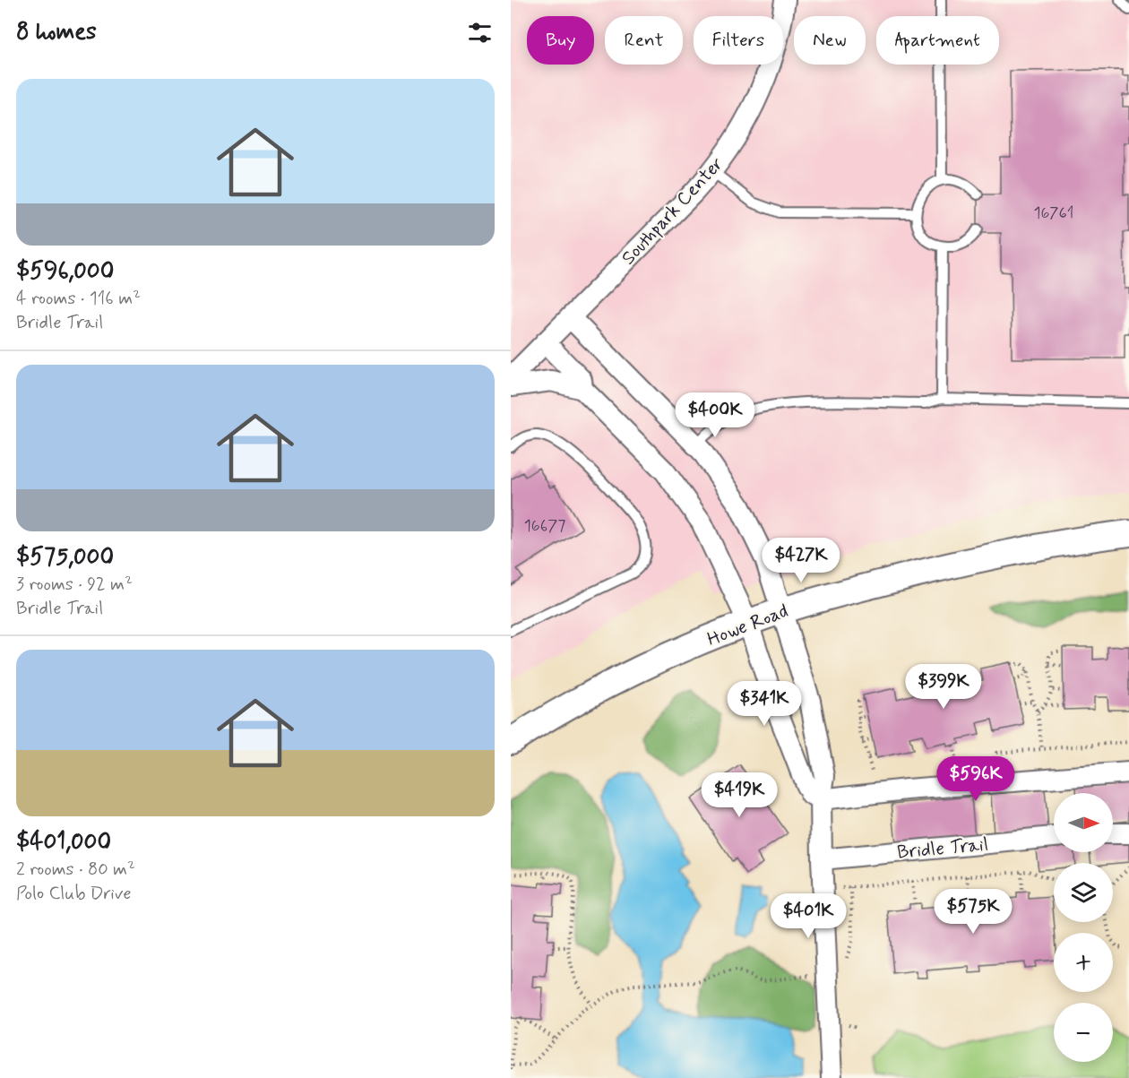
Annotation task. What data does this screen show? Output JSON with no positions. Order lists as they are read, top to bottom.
{
  "streets": {
    "street": ["Southpark Center", "Howe Road", "Bridle Trail"]
  },
  "house_numbers": ["16761", "16677"],
  "north": "right",
  "page": {
    "heading": "8 homes",
    "chip": [
      "Buy",
      "Rent",
      "Filters",
      "New",
      "Apartment"
    ],
    "list": [
      {
        "name": "$596,000",
        "note": "4 rooms · 116 m² · Bridle Trail"
      },
      {
        "name": "$575,000",
        "note": "3 rooms · 92 m² · Bridle Trail"
      },
      {
        "name": "$401,000",
        "note": "2 rooms · 80 m² · Polo Club Drive"
      }
    ],
    "price": [
      "$400K",
      "$427K",
      "$399K",
      "$341K",
      "$596K",
      "$419K",
      "$575K",
      "$401K"
    ],
    "map_buttons": ["+", "−"]
  }
}
